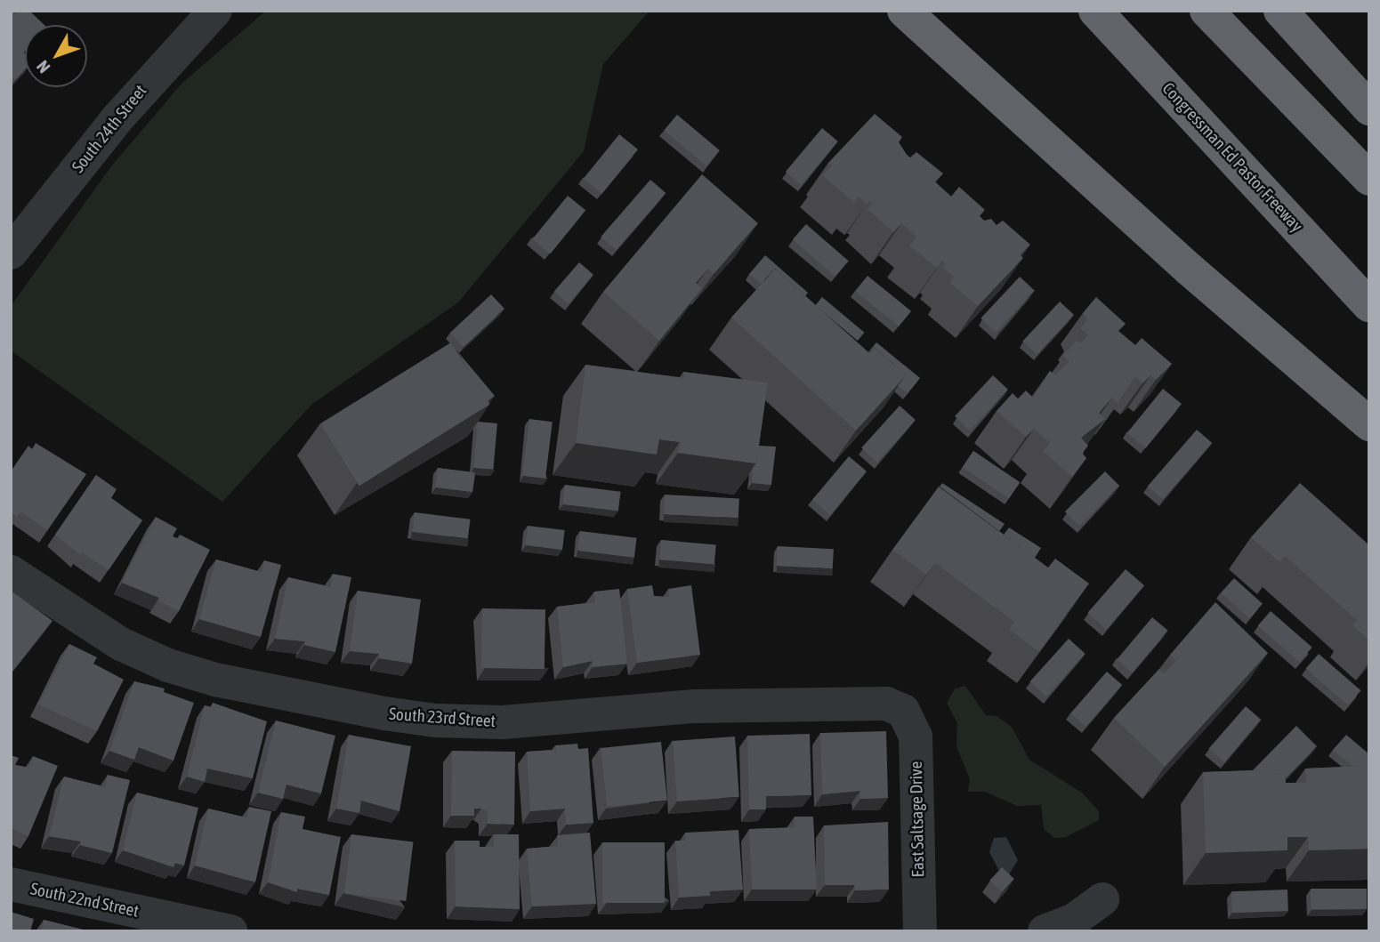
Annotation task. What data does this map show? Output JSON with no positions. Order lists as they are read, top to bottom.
{
  "streets": {
    "highway": ["Congressman Ed Pastor Freeway"],
    "street": [
      "South 24th Street",
      "South 23rd Street",
      "East Saltsage Drive",
      "South 22nd Street"
    ]
  },
  "crossings": [
    ["South 23rd Street", "East Saltsage Drive"]
  ],
  "north": "bottom left"
}
